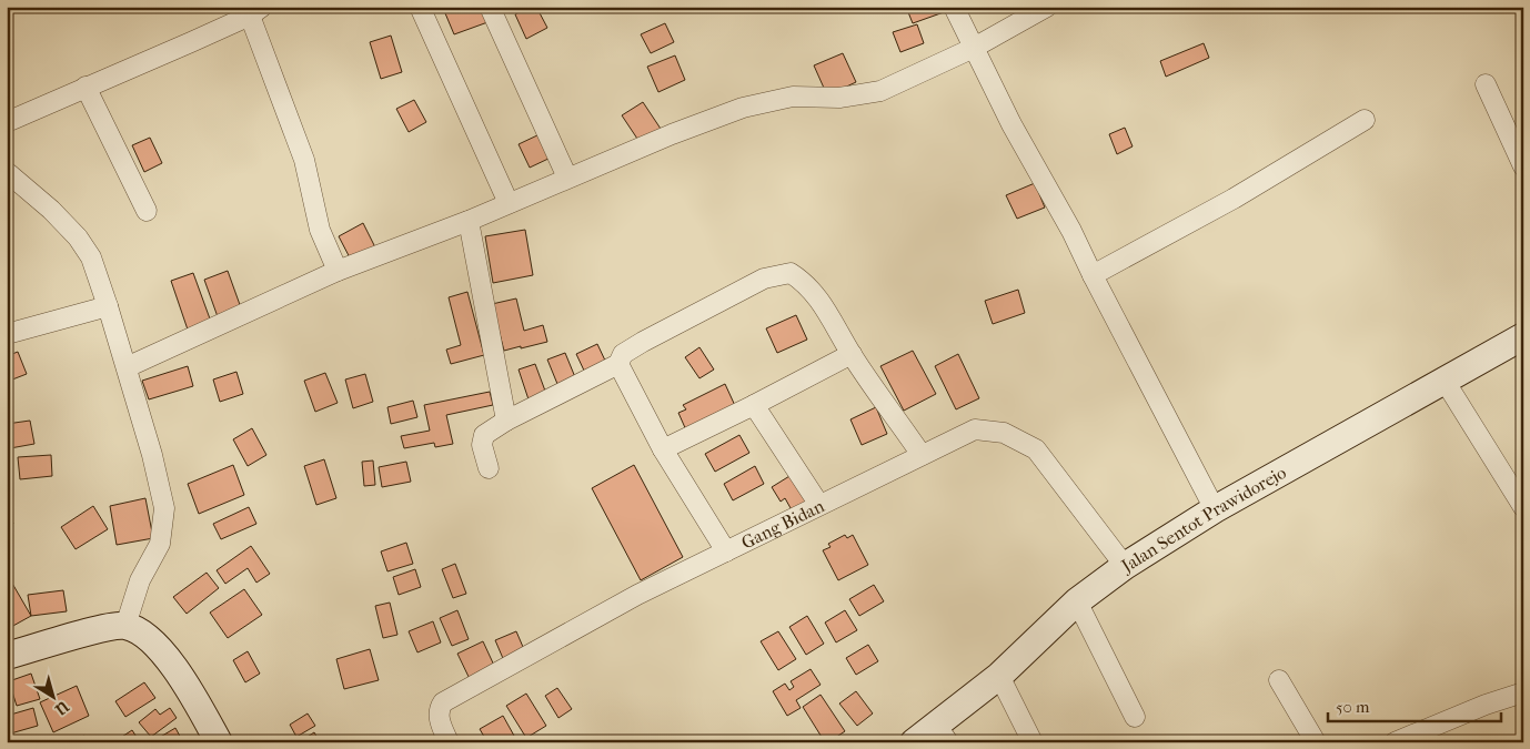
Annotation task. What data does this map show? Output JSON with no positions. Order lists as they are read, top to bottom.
{
  "streets": {
    "main road": ["Jalan Sentot Prawidorejo"],
    "street": ["Gang Bidan"]
  },
  "crossings": [
    ["Jalan Sentot Prawidorejo", "Gang Bidan"]
  ],
  "scale_bar": "50 m",
  "north": "bottom right"
}
